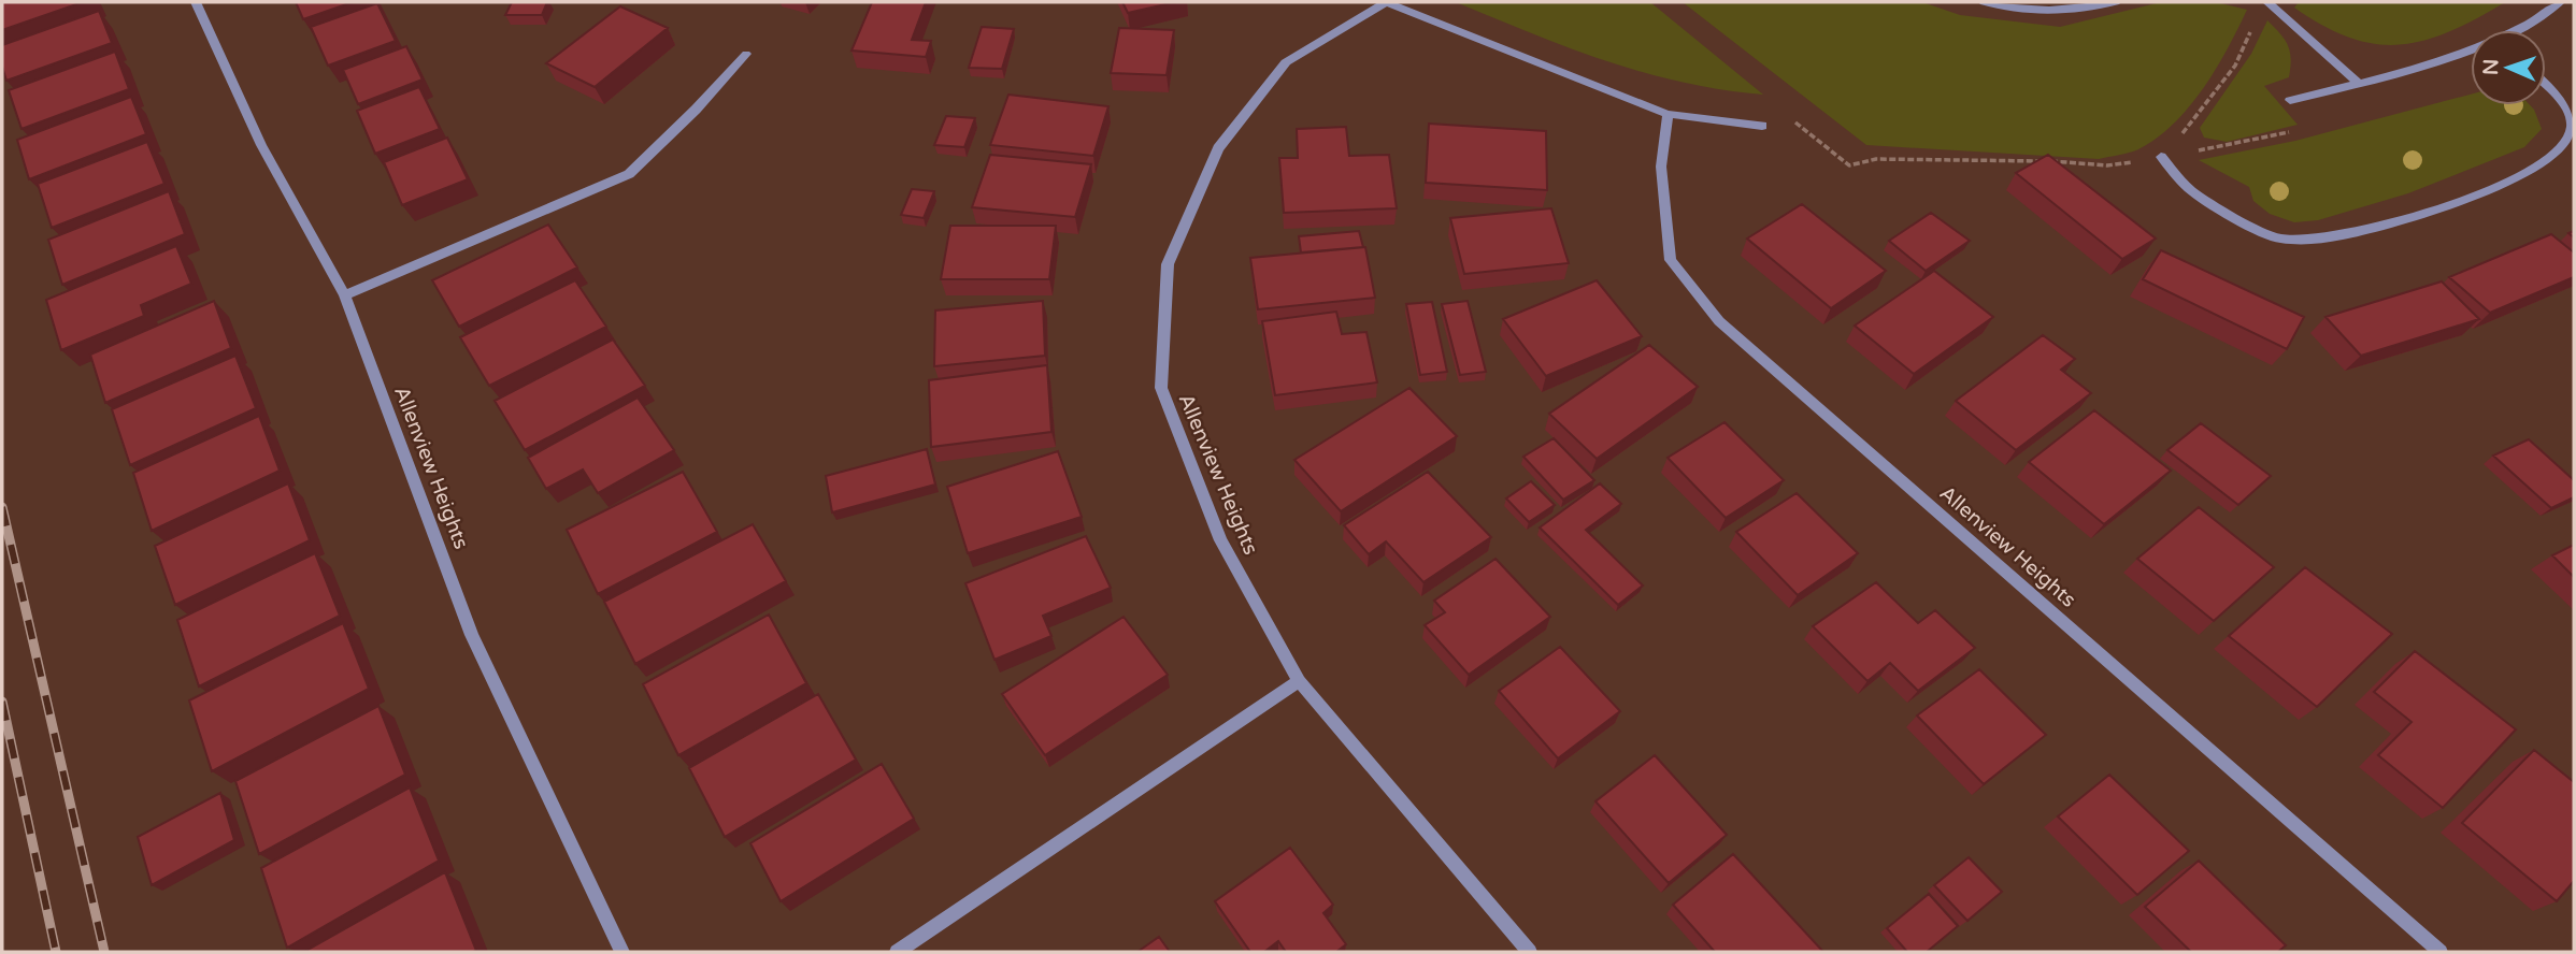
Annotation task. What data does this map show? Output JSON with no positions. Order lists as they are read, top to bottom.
{
  "streets": {
    "street": ["Allenview Heights"]
  },
  "north": "left"
}
